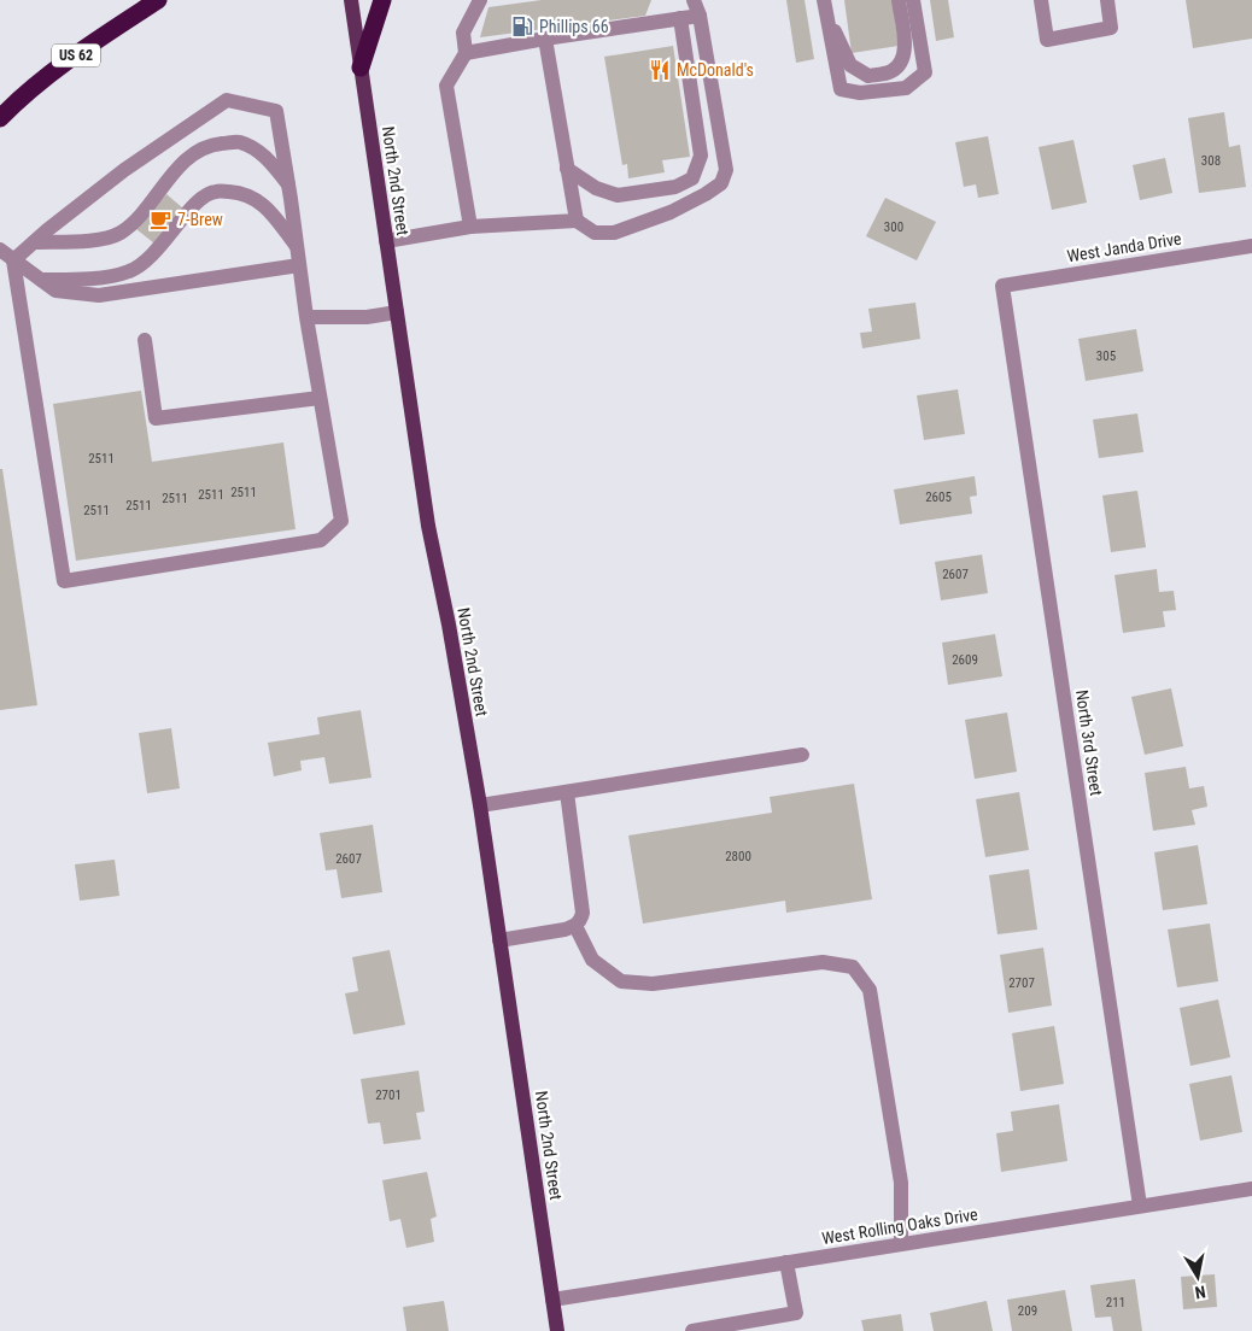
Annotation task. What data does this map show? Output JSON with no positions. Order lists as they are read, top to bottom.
{
  "streets": {
    "highway": ["US 62"],
    "main road": ["North 2nd Street"],
    "street": ["West Janda Drive", "North 3rd Street", "West Rolling Oaks Drive"]
  },
  "crossings": [
    ["North 2nd Street", "West Rolling Oaks Drive"],
    ["West Janda Drive", "North 3rd Street"],
    ["North 3rd Street", "West Rolling Oaks Drive"]
  ],
  "places": {
    "fuel station": ["Phillips 66"],
    "restaurant": ["McDonald's"],
    "cafe": ["7-Brew"]
  },
  "house_numbers": [
    "308",
    "300",
    "305",
    "2511",
    "2511",
    "2511",
    "2605",
    "2511",
    "2511",
    "2511",
    "2607",
    "2609",
    "2800",
    "2607",
    "2707",
    "2701",
    "211",
    "209"
  ],
  "north": "bottom"
}
